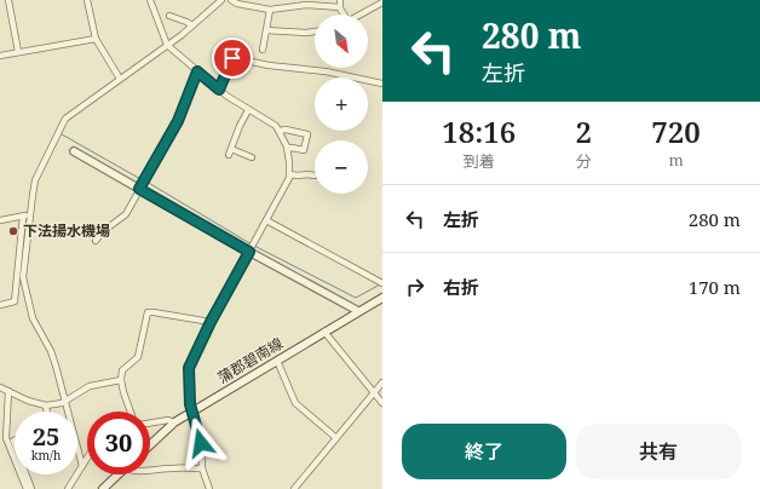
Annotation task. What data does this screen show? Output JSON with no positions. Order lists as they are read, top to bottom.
{
  "streets": {
    "main road": ["蒲郡碧南線"]
  },
  "places": ["下法揚水機場"],
  "north": "bottom right",
  "page": {
    "turn": ["280 m", "左折"],
    "map_buttons": ["+", "−"],
    "eta": [
      "18:16",
      "到着",
      "2",
      "分",
      "720",
      "m"
    ],
    "list": [
      {
        "name": "左折",
        "value": "280 m"
      },
      {
        "name": "右折",
        "value": "170 m"
      }
    ],
    "speed": "25 km/h",
    "limit": "30",
    "buttons": ["終了", "共有"]
  }
}
